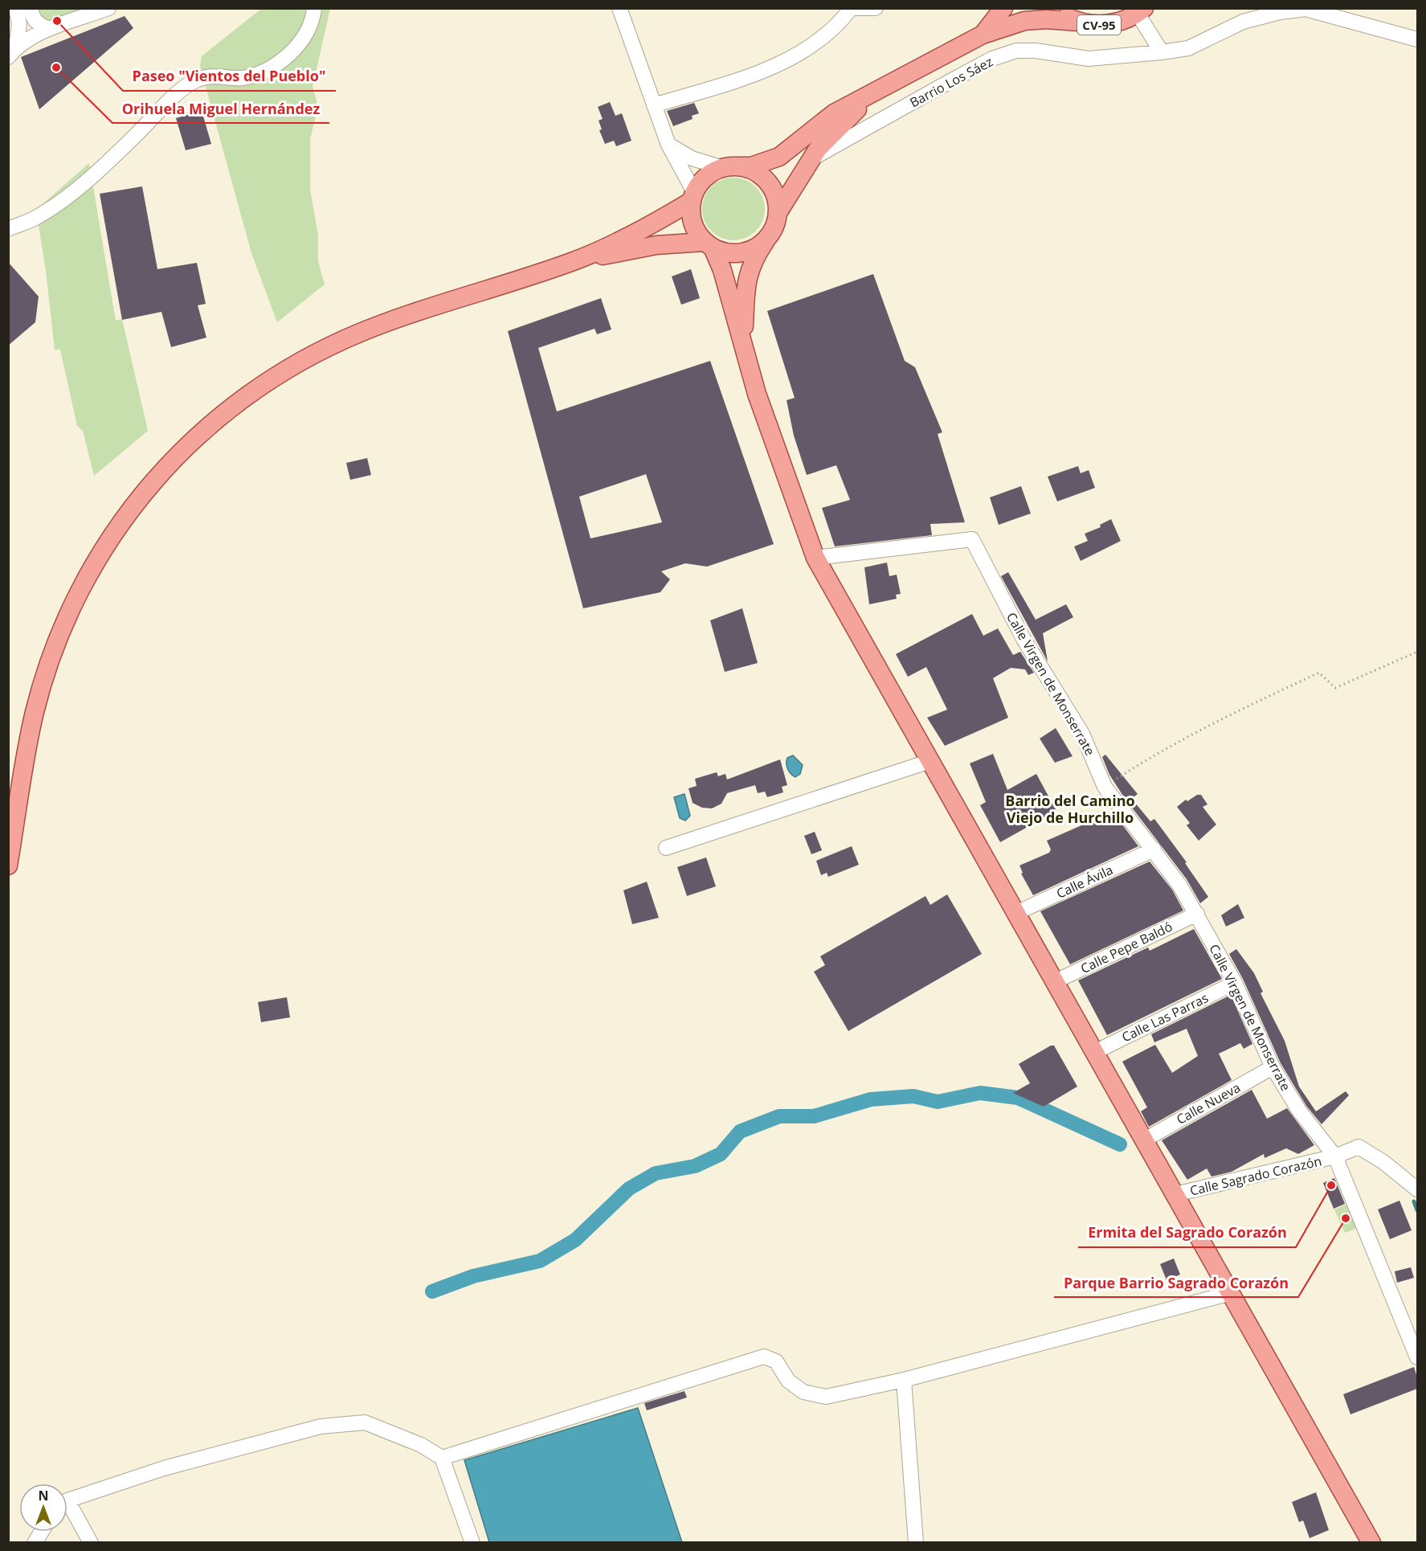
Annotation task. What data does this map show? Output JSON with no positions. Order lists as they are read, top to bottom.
{
  "streets": {
    "main road": ["CV-95"],
    "street": [
      "Barrio Los Sáez",
      "Calle Virgen de Monserrate",
      "Calle Ávila",
      "Calle Pepe Baldó",
      "Calle Las Parras",
      "Calle Nueva",
      "Calle Sagrado Corazón"
    ]
  },
  "crossings": [
    ["Calle Virgen de Monserrate", "Calle Ávila"],
    ["Calle Virgen de Monserrate", "Calle Pepe Baldó"],
    ["Calle Virgen de Monserrate", "Calle Las Parras"],
    ["Calle Virgen de Monserrate", "Calle Nueva"],
    ["Calle Virgen de Monserrate", "Calle Sagrado Corazón"]
  ],
  "districts": ["Barrio del Camino Viejo de Hurchillo"],
  "places": [
    "Paseo \"Vientos del Pueblo\"",
    "Orihuela Miguel Hernández",
    "Ermita del Sagrado Corazón",
    "Parque Barrio Sagrado Corazón"
  ],
  "north": "top"
}
